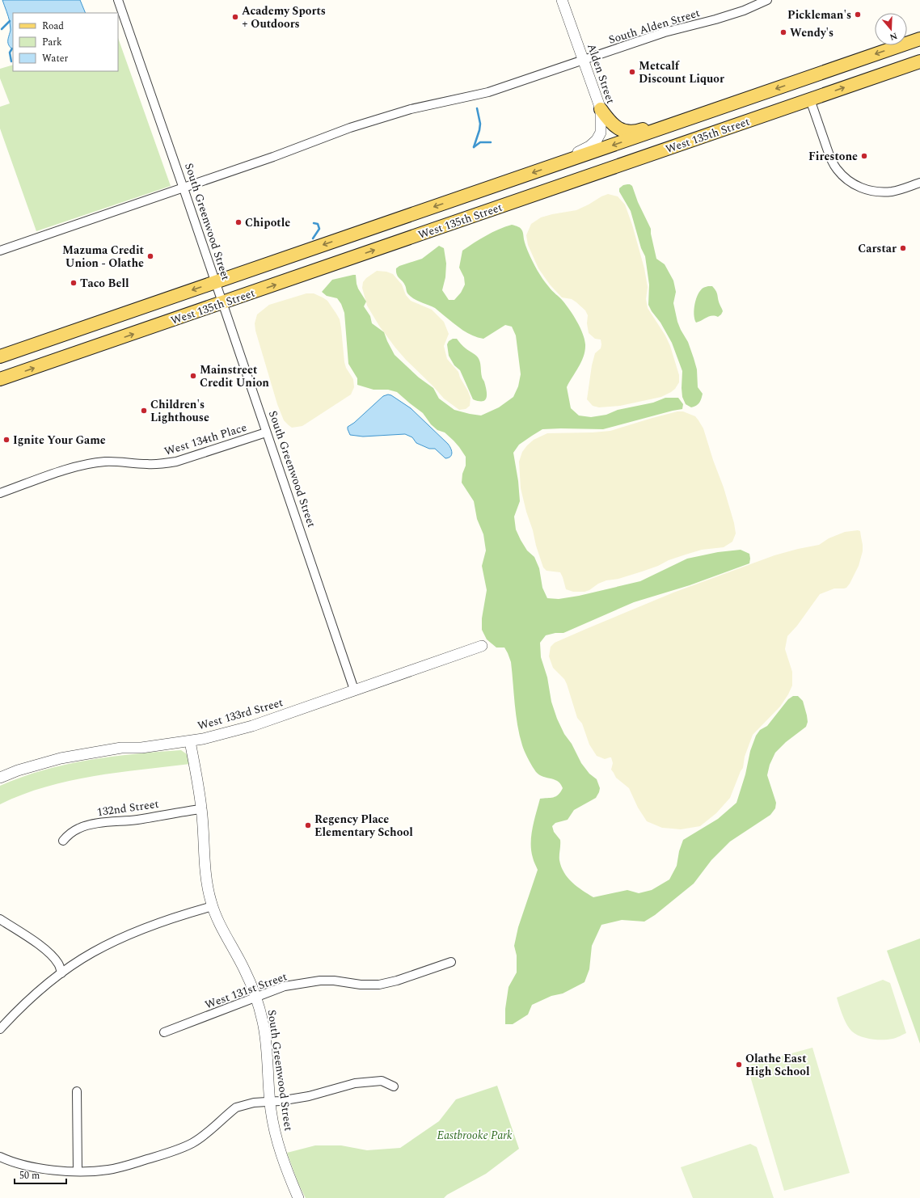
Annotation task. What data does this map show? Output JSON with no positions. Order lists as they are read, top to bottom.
{
  "streets": {
    "main road": ["West 135th Street"],
    "street": [
      "South Alden Street",
      "Alden Street",
      "South Greenwood Street",
      "West 134th Place",
      "West 133rd Street",
      "132nd Street",
      "West 131st Street"
    ]
  },
  "crossings": [
    ["South Alden Street", "Alden Street"],
    ["South Alden Street", "South Greenwood Street"],
    ["Alden Street", "West 135th Street"],
    ["West 135th Street", "South Greenwood Street"],
    ["South Greenwood Street", "West 134th Place"],
    ["South Greenwood Street", "West 133rd Street"],
    ["South Greenwood Street", "132nd Street"],
    ["South Greenwood Street", "West 131st Street"]
  ],
  "parks": ["Eastbrooke Park"],
  "places": [
    "Pickleman's",
    "Academy Sports + Outdoors",
    "Wendy's",
    "Metcalf Discount Liquor",
    "Firestone",
    "Chipotle",
    "Carstar",
    "Mazuma Credit Union - Olathe",
    "Taco Bell",
    "Mainstreet Credit Union",
    "Children's Lighthouse",
    "Ignite Your Game",
    "Regency Place Elementary School",
    "Olathe East High School"
  ],
  "legend": ["Road", "Park", "Water"],
  "scale_bar": "50 m",
  "north": "bottom"
}
